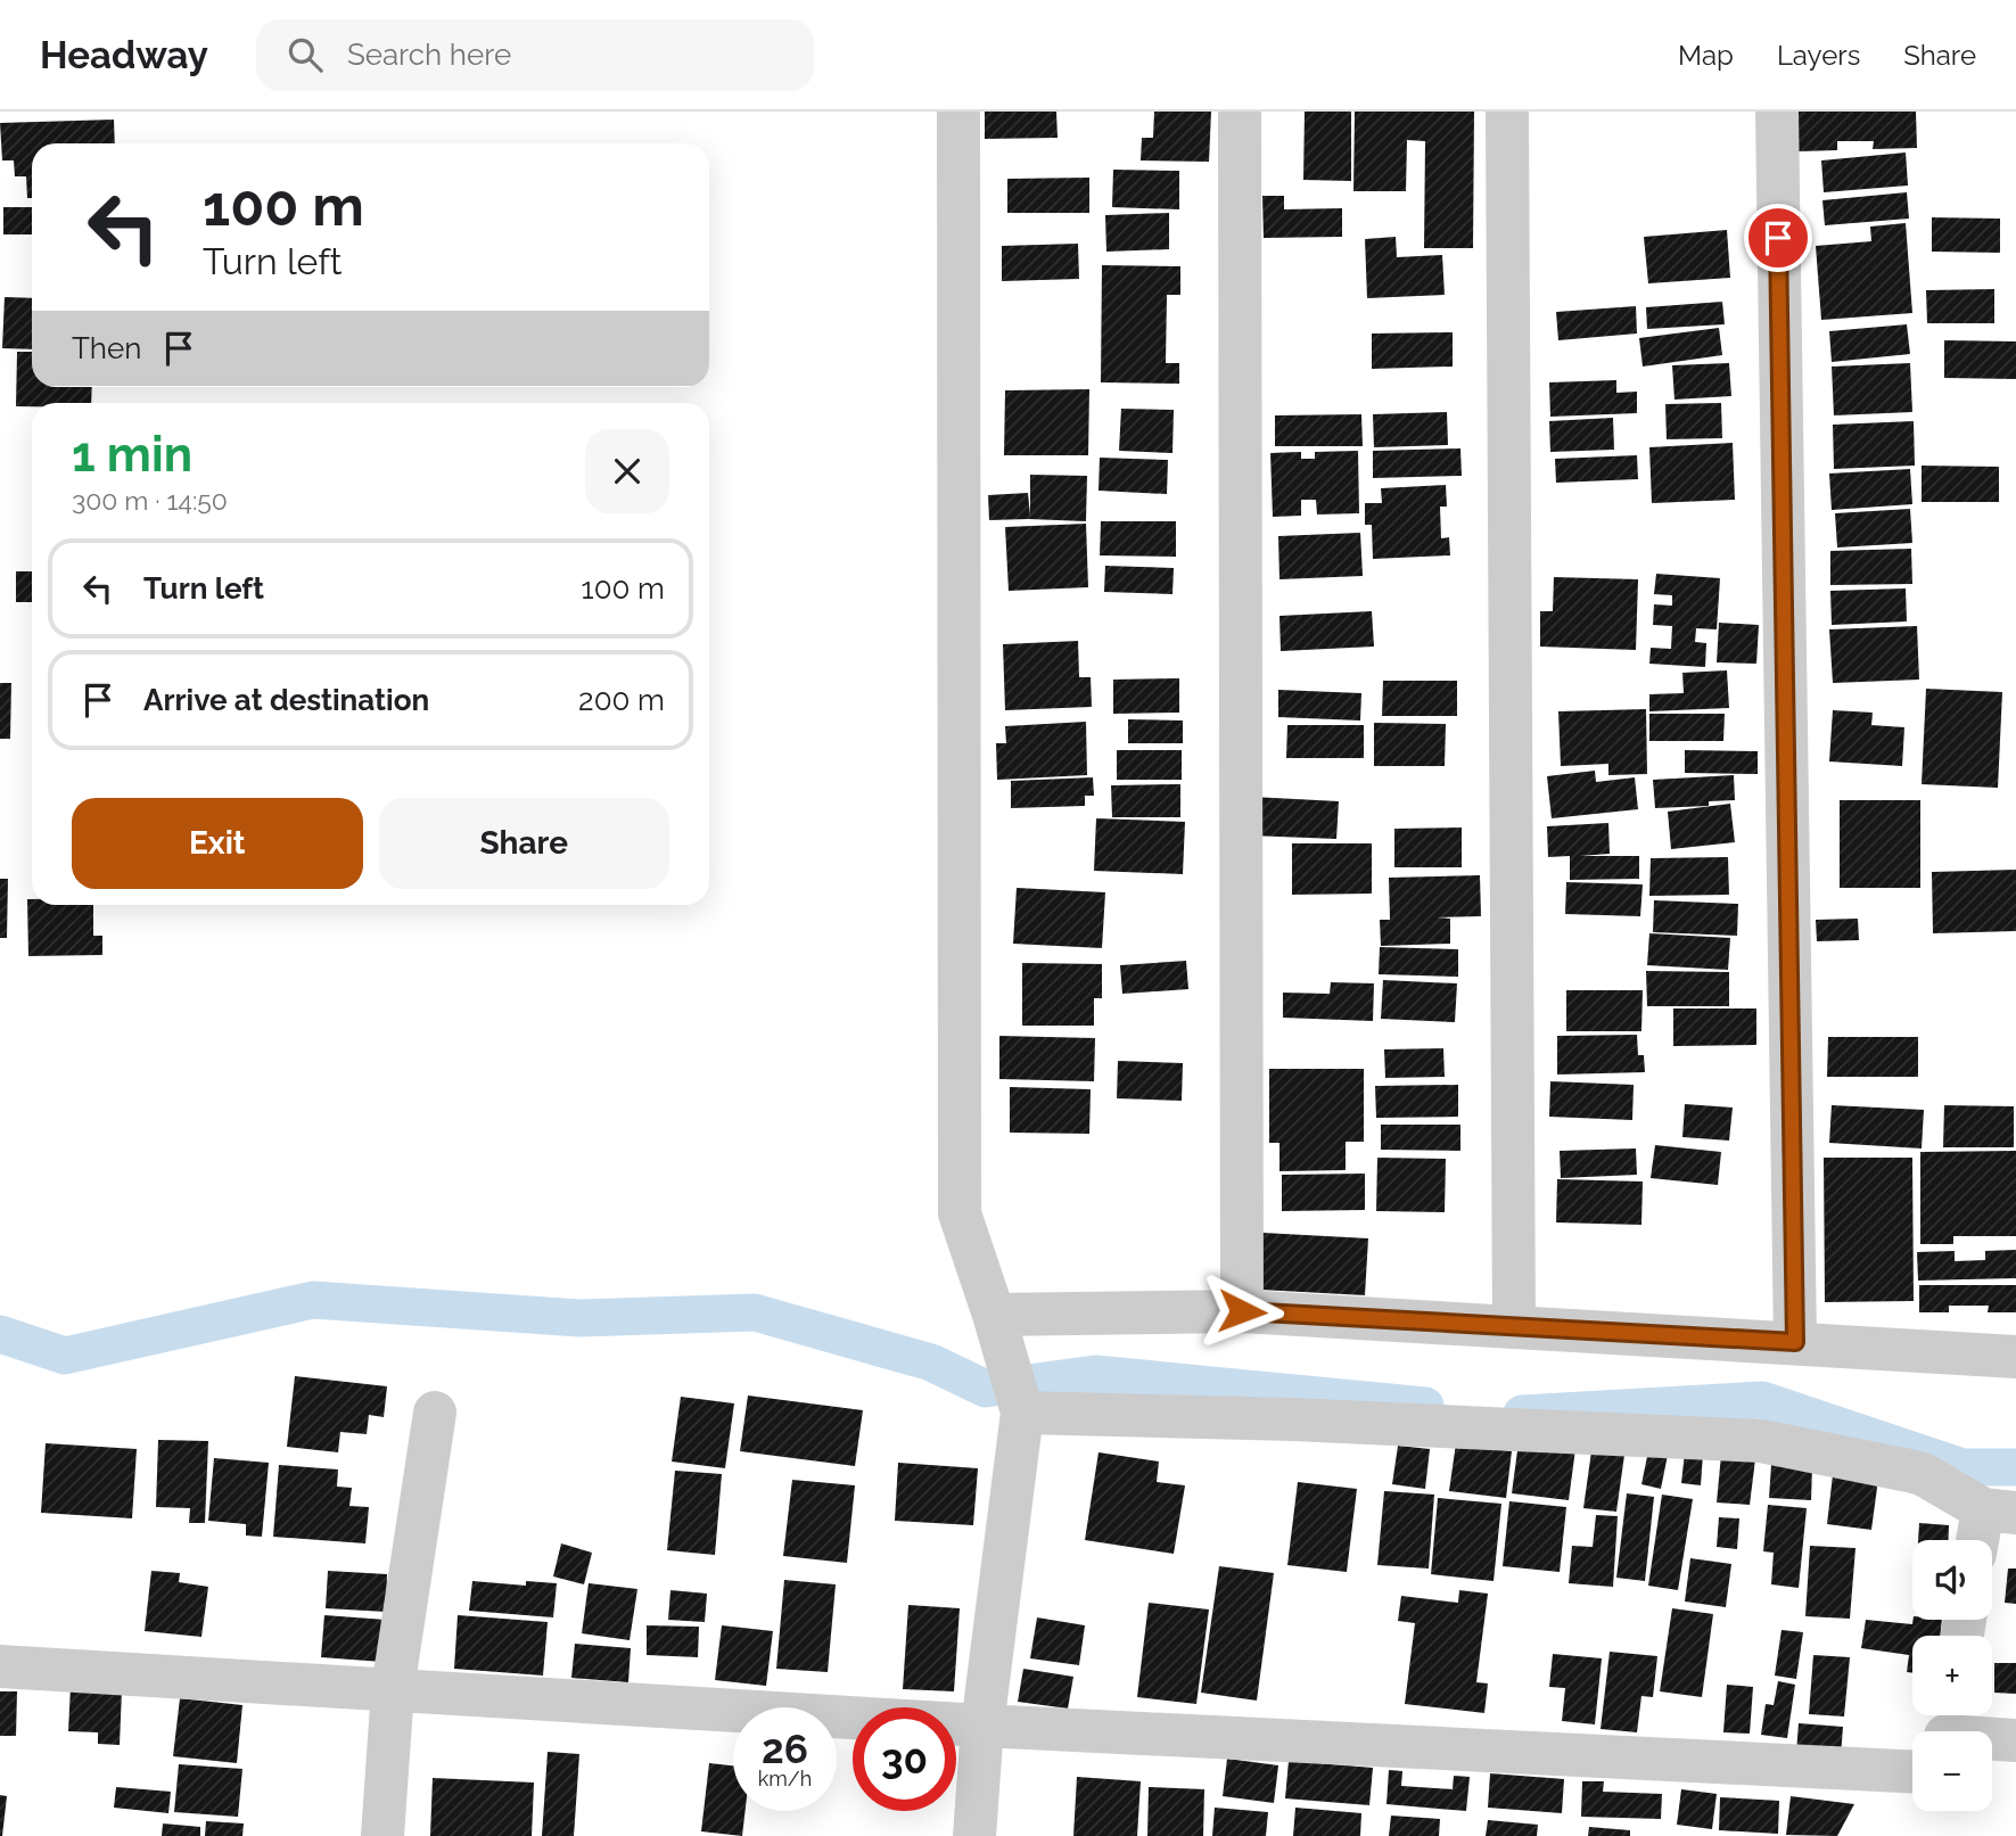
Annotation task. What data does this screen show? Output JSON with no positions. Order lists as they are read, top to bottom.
{
  "page": {
    "header": "Headway",
    "search": "Search here",
    "nav": ["Map", "Layers", "Share"],
    "turn": ["100 m", "Turn left"],
    "then": "Then",
    "heading": ["1 min", "300 m · 14:50"],
    "list": [
      {
        "name": "Turn left",
        "value": "100 m"
      },
      {
        "name": "Arrive at destination",
        "value": "200 m"
      }
    ],
    "buttons": ["Exit", "Share"],
    "map_buttons": ["+", "−"],
    "speed": "26 km/h",
    "limit": "30"
  }
}
